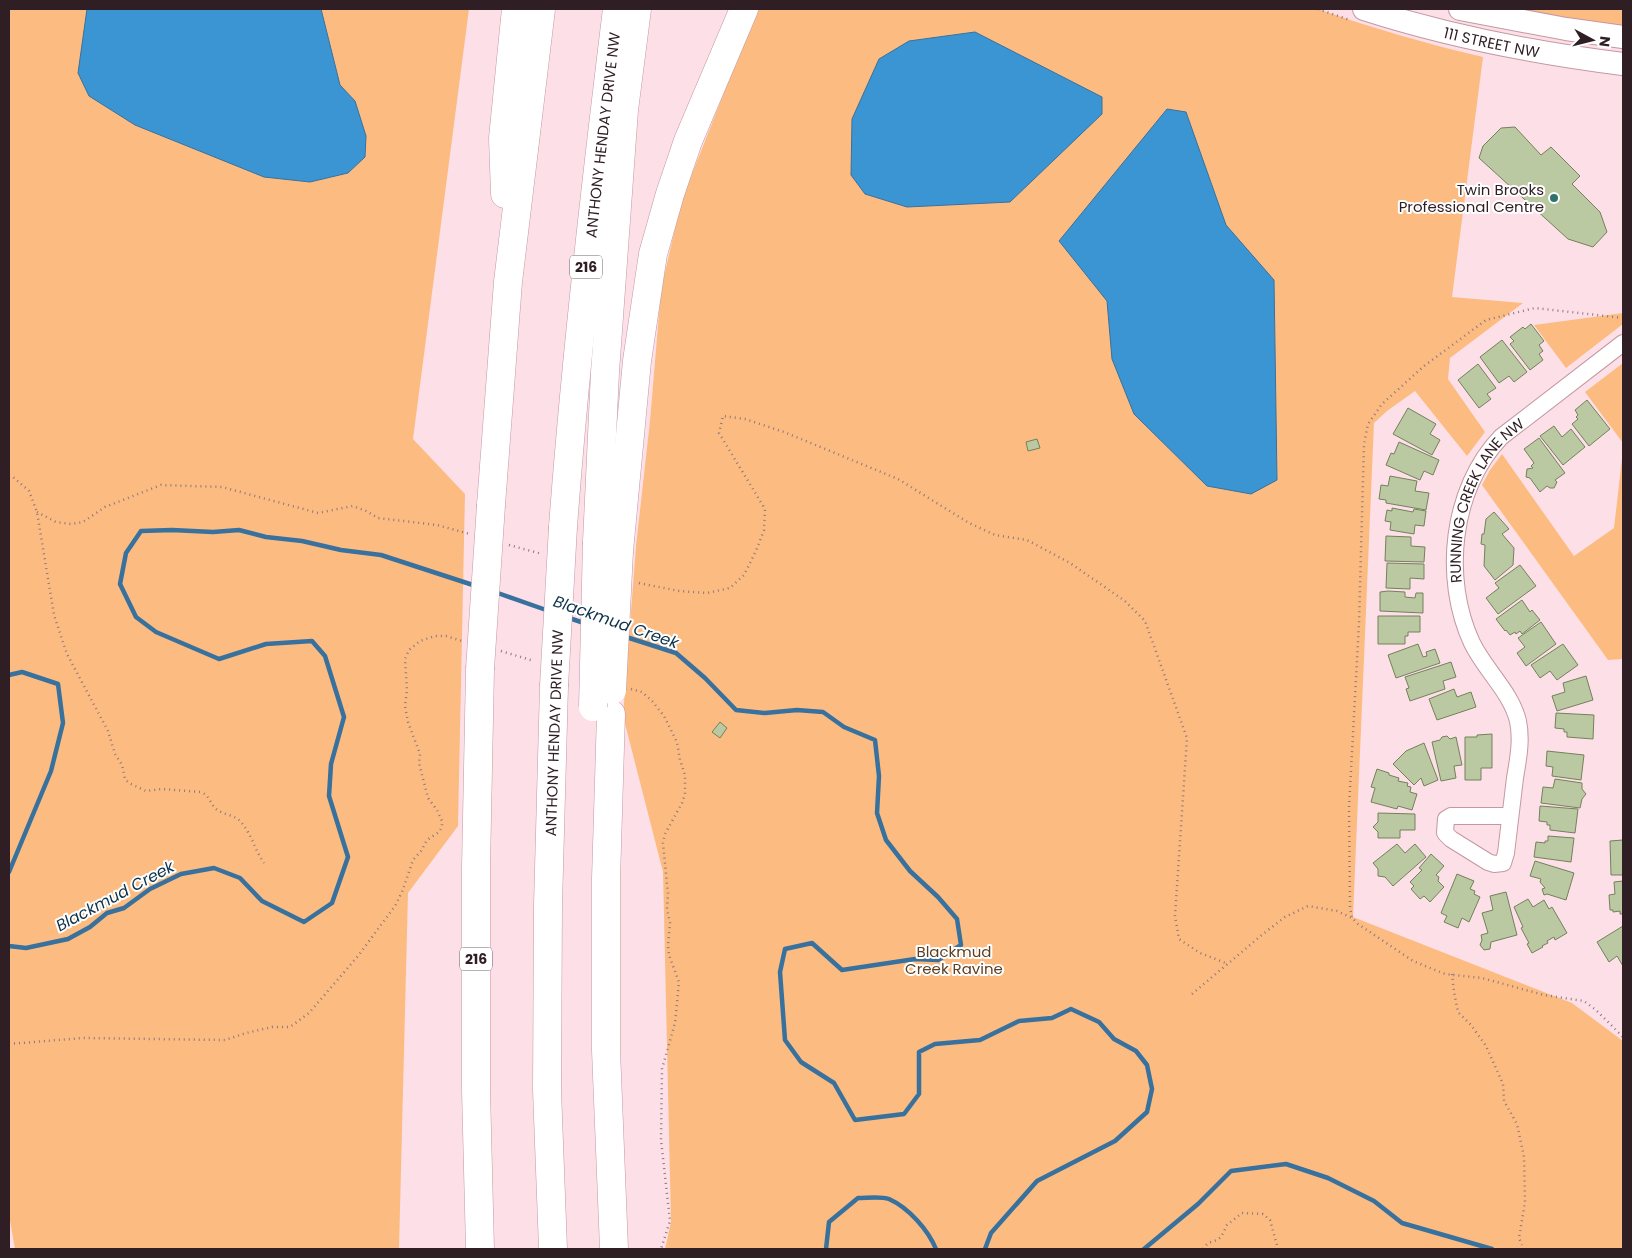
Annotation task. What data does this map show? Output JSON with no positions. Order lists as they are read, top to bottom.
{
  "streets": {
    "highway": ["ANTHONY HENDAY DRIVE NW", "216"],
    "main road": ["111 STREET NW"],
    "street": ["RUNNING CREEK LANE NW"]
  },
  "water": ["Blackmud Creek"],
  "parks": ["Blackmud Creek Ravine"],
  "places": ["Twin Brooks Professional Centre"],
  "north": "right"
}
